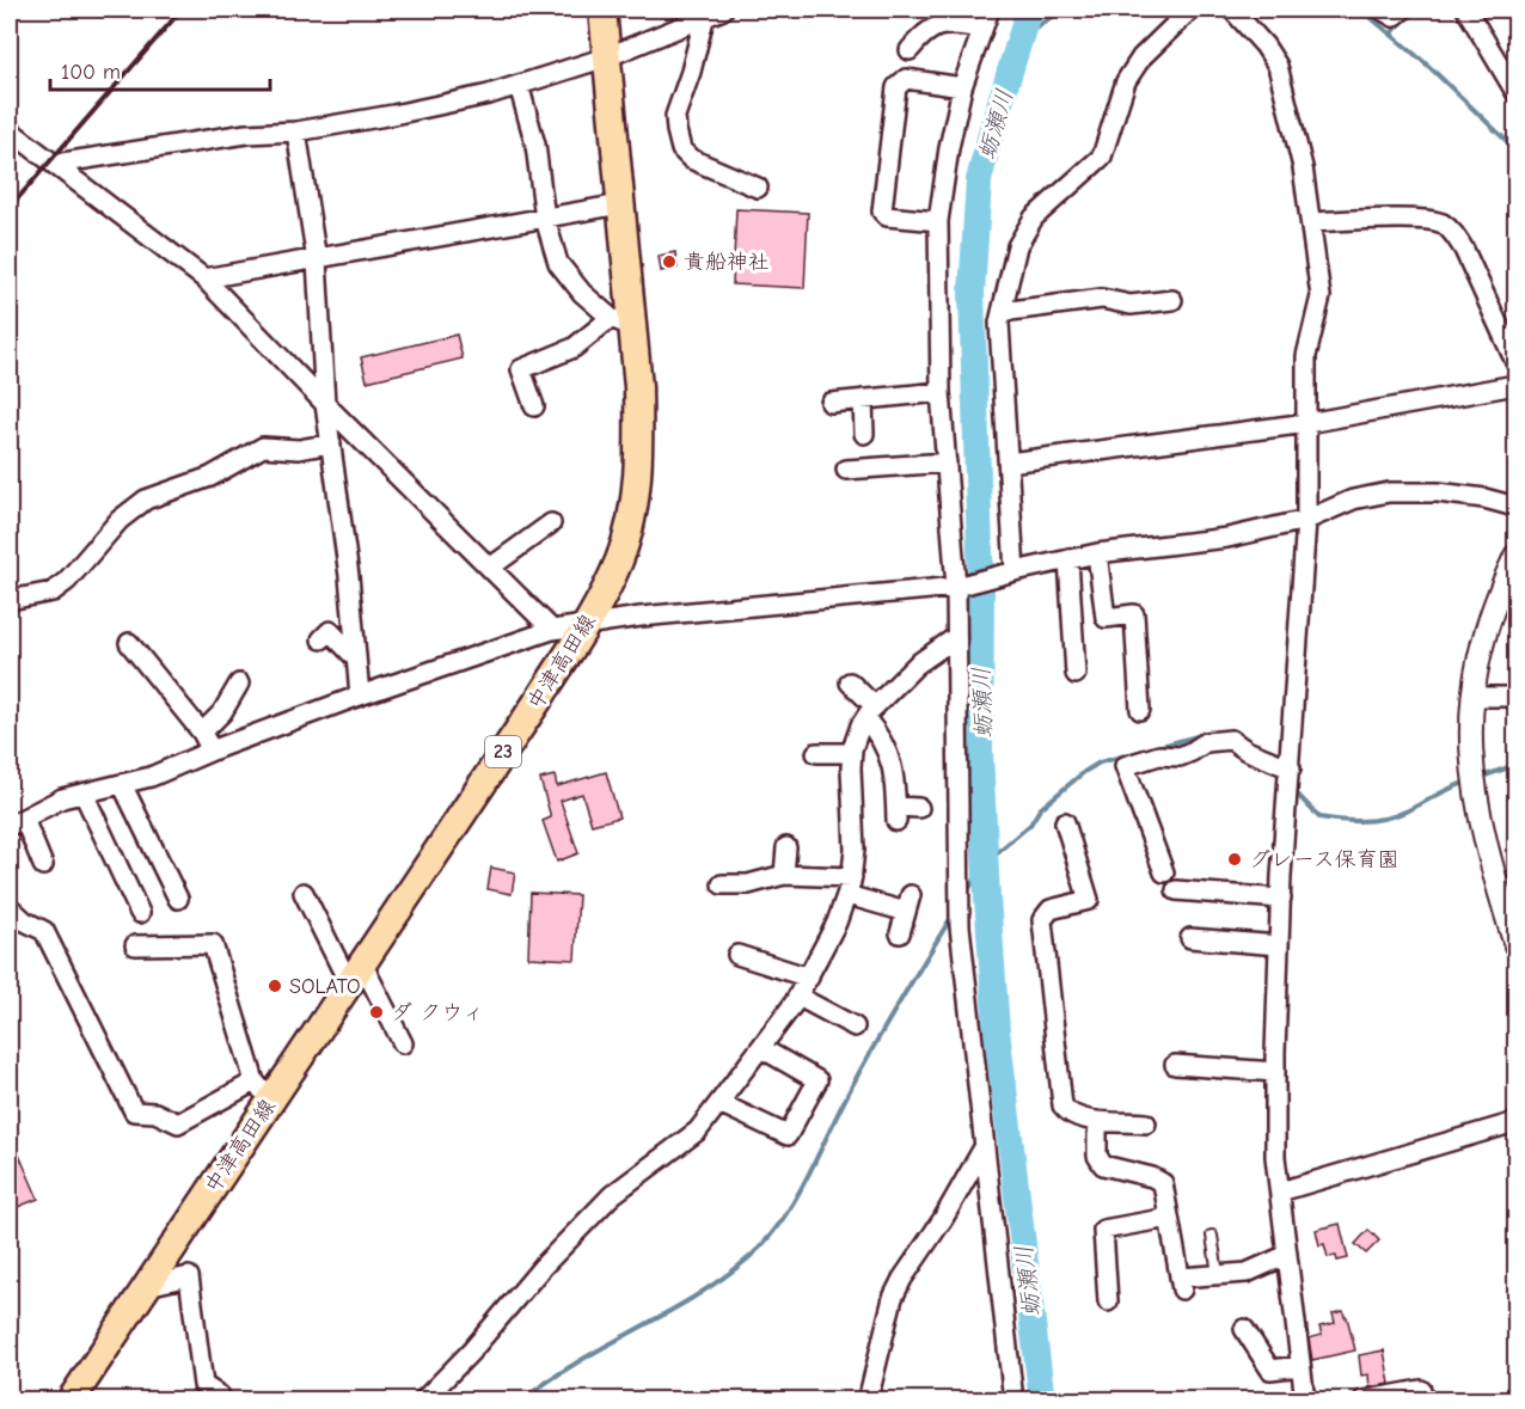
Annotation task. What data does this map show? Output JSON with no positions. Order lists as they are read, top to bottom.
{
  "streets": {
    "main road": ["中津高田線", "23"]
  },
  "water": ["蛎瀬川"],
  "places": [
    "貴船神社",
    "グレース保育園",
    "SOLATO",
    "ダ クウィ"
  ],
  "scale_bar": "100 m"
}
